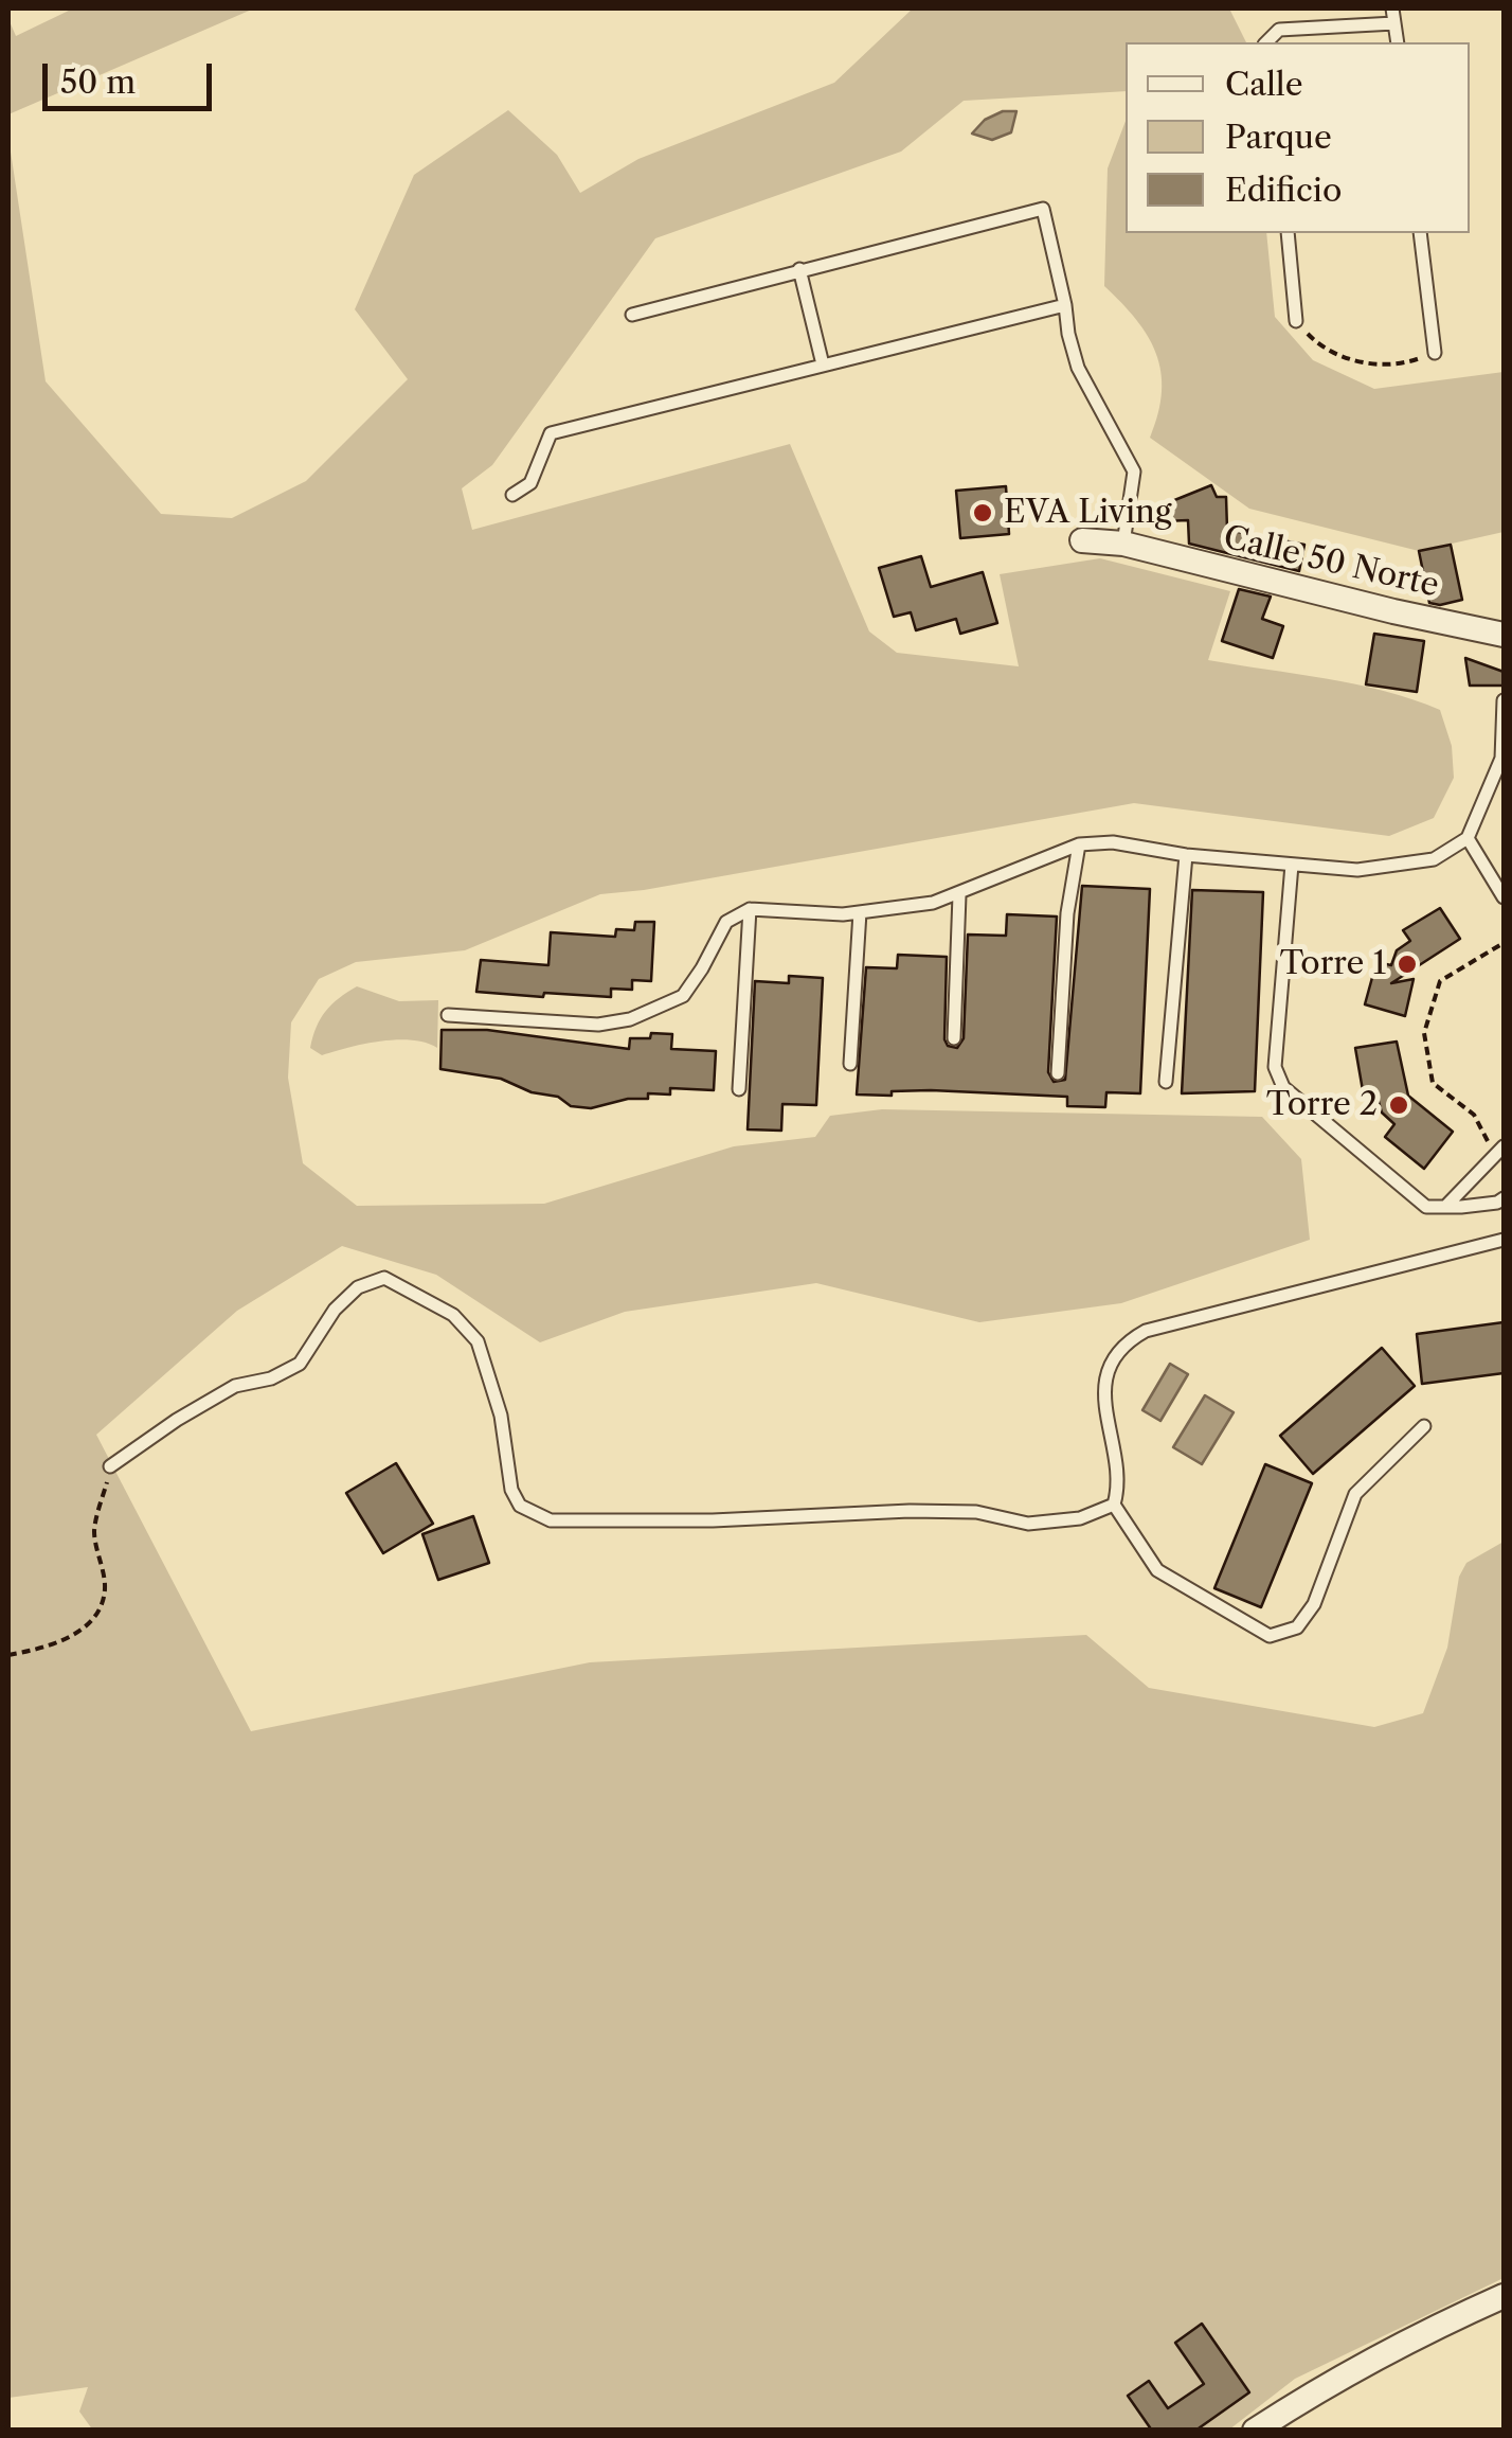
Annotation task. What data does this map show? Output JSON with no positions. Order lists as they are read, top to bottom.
{
  "streets": {
    "street": ["Calle 50 Norte"]
  },
  "places": ["EVA Living", "Torre 1", "Torre 2"],
  "legend": ["Calle", "Parque", "Edificio"],
  "scale_bar": "50 m"
}
